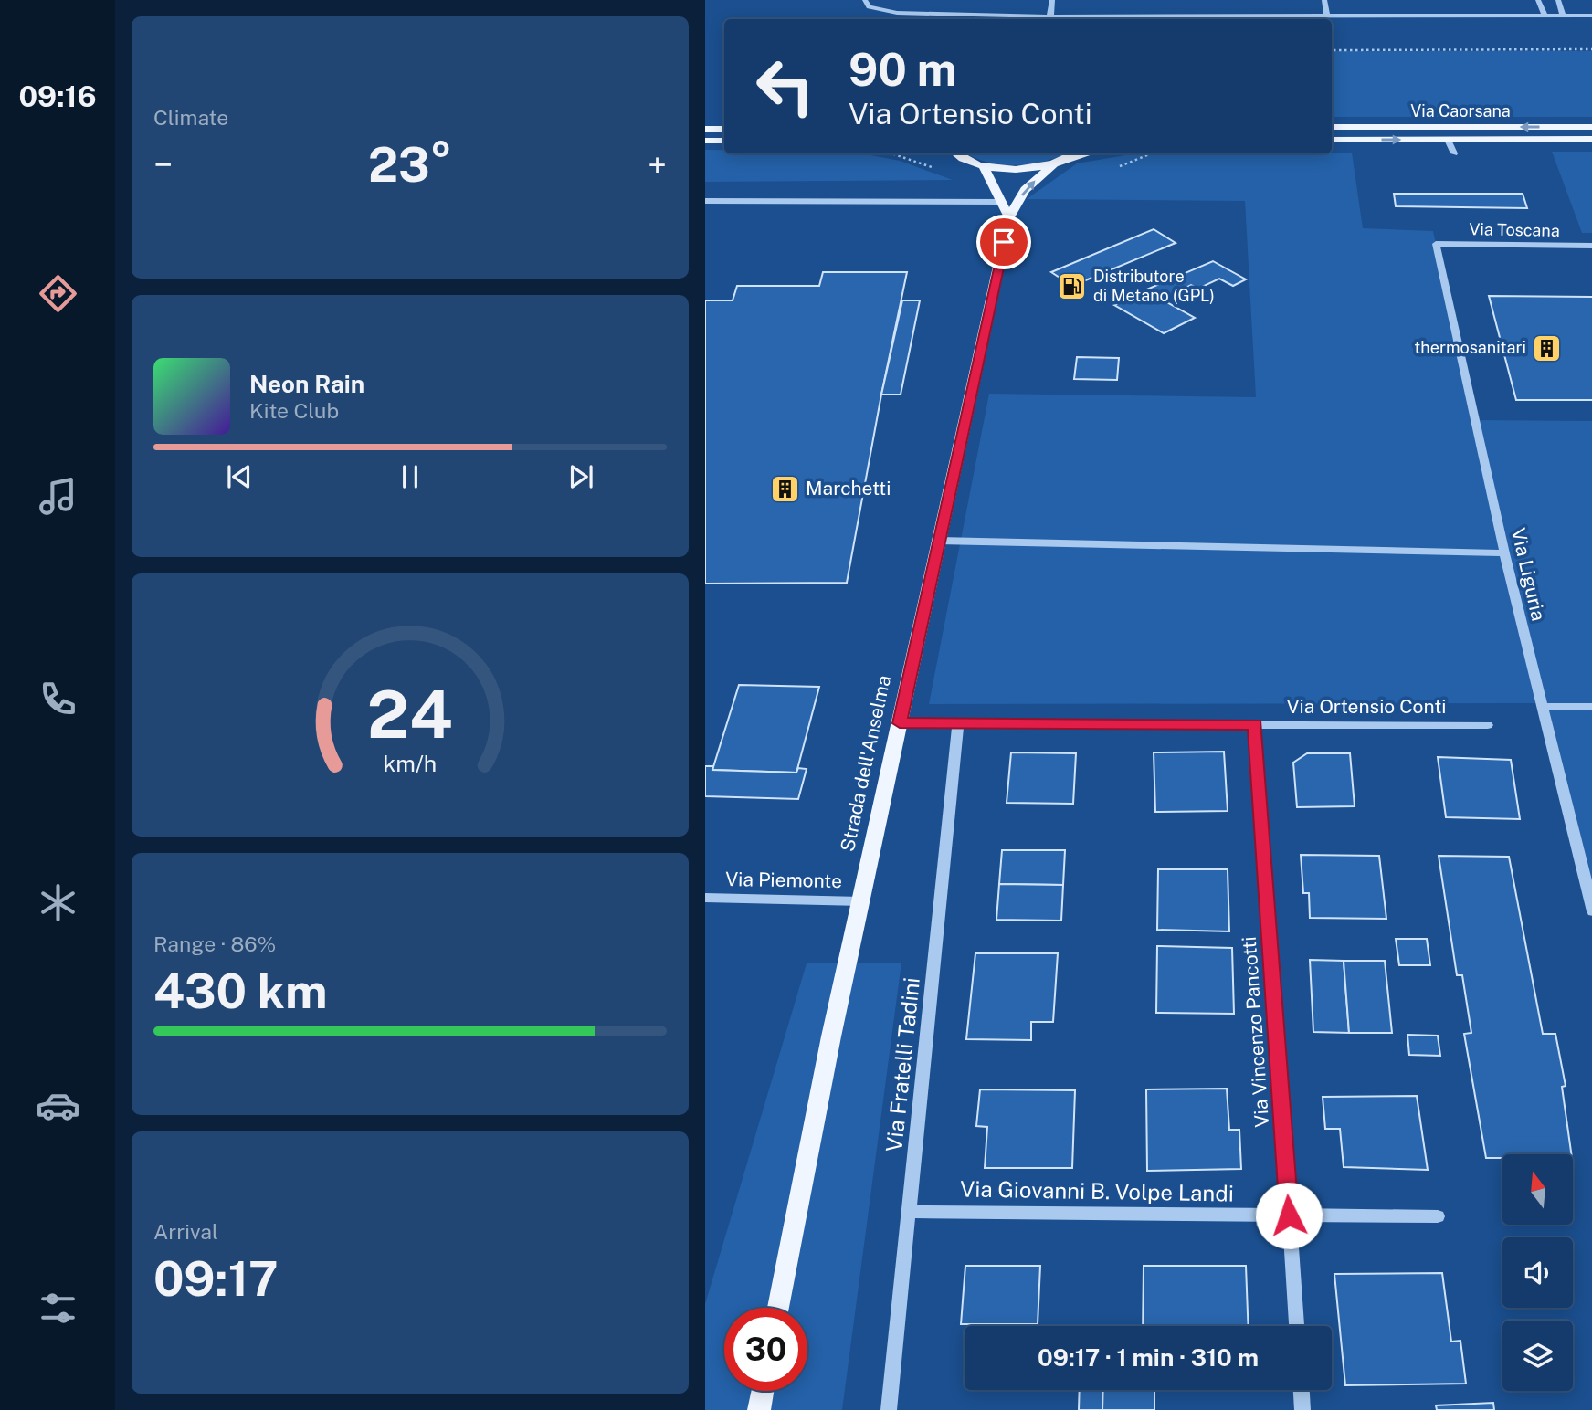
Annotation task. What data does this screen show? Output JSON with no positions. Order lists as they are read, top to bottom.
{
  "streets": {
    "main road": ["Via Caorsana", "Strada dell'Anselma"],
    "street": [
      "Via Toscana",
      "Via Liguria",
      "Via Ortensio Conti",
      "Via Piemonte",
      "Via Vincenzo Pancotti",
      "Via Fratelli Tadini",
      "Via Giovanni B. Volpe Landi"
    ]
  },
  "crossings": [
    ["Via Toscana", "Via Liguria"],
    ["Via Ortensio Conti", "Strada dell'Anselma"],
    ["Via Ortensio Conti", "Via Vincenzo Pancotti"],
    ["Via Ortensio Conti", "Via Fratelli Tadini"],
    ["Strada dell'Anselma", "Via Piemonte"],
    ["Via Vincenzo Pancotti", "Via Giovanni B. Volpe Landi"],
    ["Via Fratelli Tadini", "Via Giovanni B. Volpe Landi"]
  ],
  "places": {
    "fuel station": ["Distributore di Metano (GPL)"],
    "building": ["thermosanitari", "Marchetti"]
  },
  "north": "top",
  "page": {
    "tabs": "09:16",
    "tile": [
      "Climate",
      ["Range · 86%", "430 km"],
      ["Arrival", "09:17"]
    ],
    "turn": ["90 m", "Via Ortensio Conti"],
    "heat": ["−", "23°", "+"],
    "song": ["Neon Rain", "Kite Club"],
    "limit": "30",
    "trip": "09:17 · 1 min · 310 m",
    "gauge": ["24", "km/h"]
  }
}
